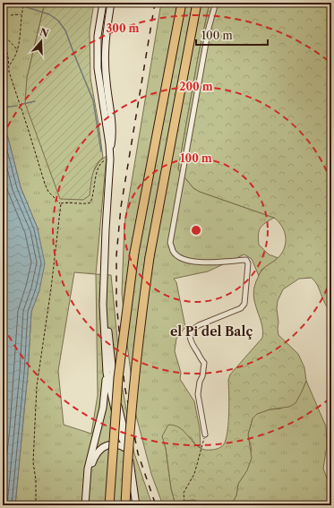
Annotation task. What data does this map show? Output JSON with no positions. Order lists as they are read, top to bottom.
{
  "districts": ["el Pi del Balç"],
  "scale_bar": "100 m",
  "north": "top",
  "rings": ["300 m", "200 m", "100 m"]
}
